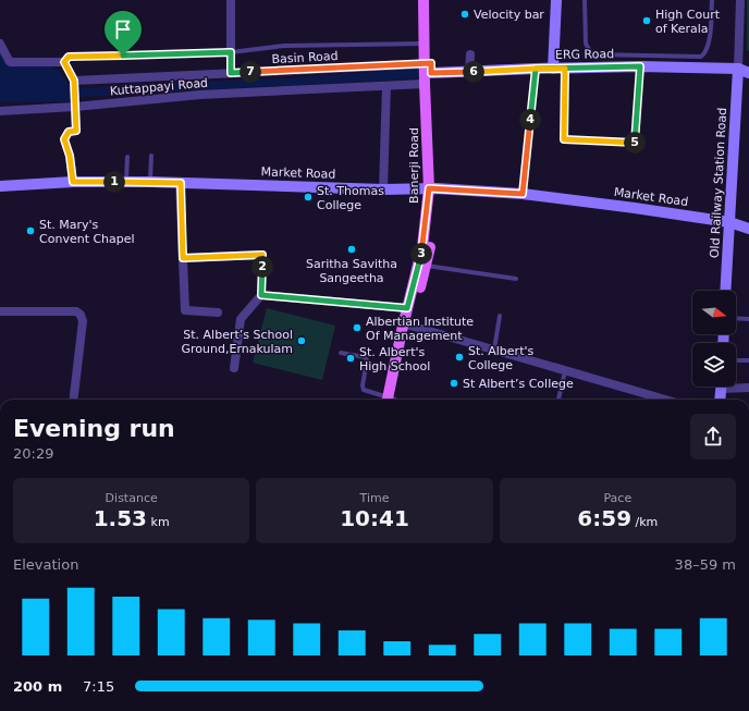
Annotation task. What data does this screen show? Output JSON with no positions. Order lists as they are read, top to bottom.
{
  "streets": {
    "main road": ["Banerji Road"],
    "street": [
      "ERG Road",
      "Basin Road",
      "Kuttappayi Road",
      "Market Road",
      "Old Railway Station Road"
    ]
  },
  "crossings": [
    ["ERG Road", "Basin Road"],
    ["ERG Road", "Kuttappayi Road"],
    ["ERG Road", "Banerji Road"],
    ["ERG Road", "Old Railway Station Road"],
    ["Basin Road", "Kuttappayi Road"],
    ["Basin Road", "Banerji Road"],
    ["Kuttappayi Road", "Banerji Road"],
    ["Banerji Road", "Market Road"],
    ["Market Road", "Old Railway Station Road"]
  ],
  "places": [
    "Velocity bar",
    "High Court of Kerala",
    "St. Thomas College",
    "St. Mary's Convent Chapel",
    "Saritha Savitha Sangeetha",
    "Albertian Institute Of Management",
    "St. Albert’s School Ground,Ernakulam",
    "St. Albert's College",
    "St. Albert's High School",
    "St Albert’s College"
  ],
  "north": "right",
  "page": {
    "pins": [
      "6",
      "7",
      "4",
      "5",
      "1",
      "3",
      "2"
    ],
    "heading": ["Evening run", "20:29"],
    "stats": [
      ["Distance", "1.53 km"],
      ["Time", "10:41"],
      ["Pace", "6:59 /km"]
    ],
    "chart": ["Elevation", "38–59 m"],
    "list": [
      {
        "name": "200 m",
        "note": "7:15"
      }
    ]
  }
}
